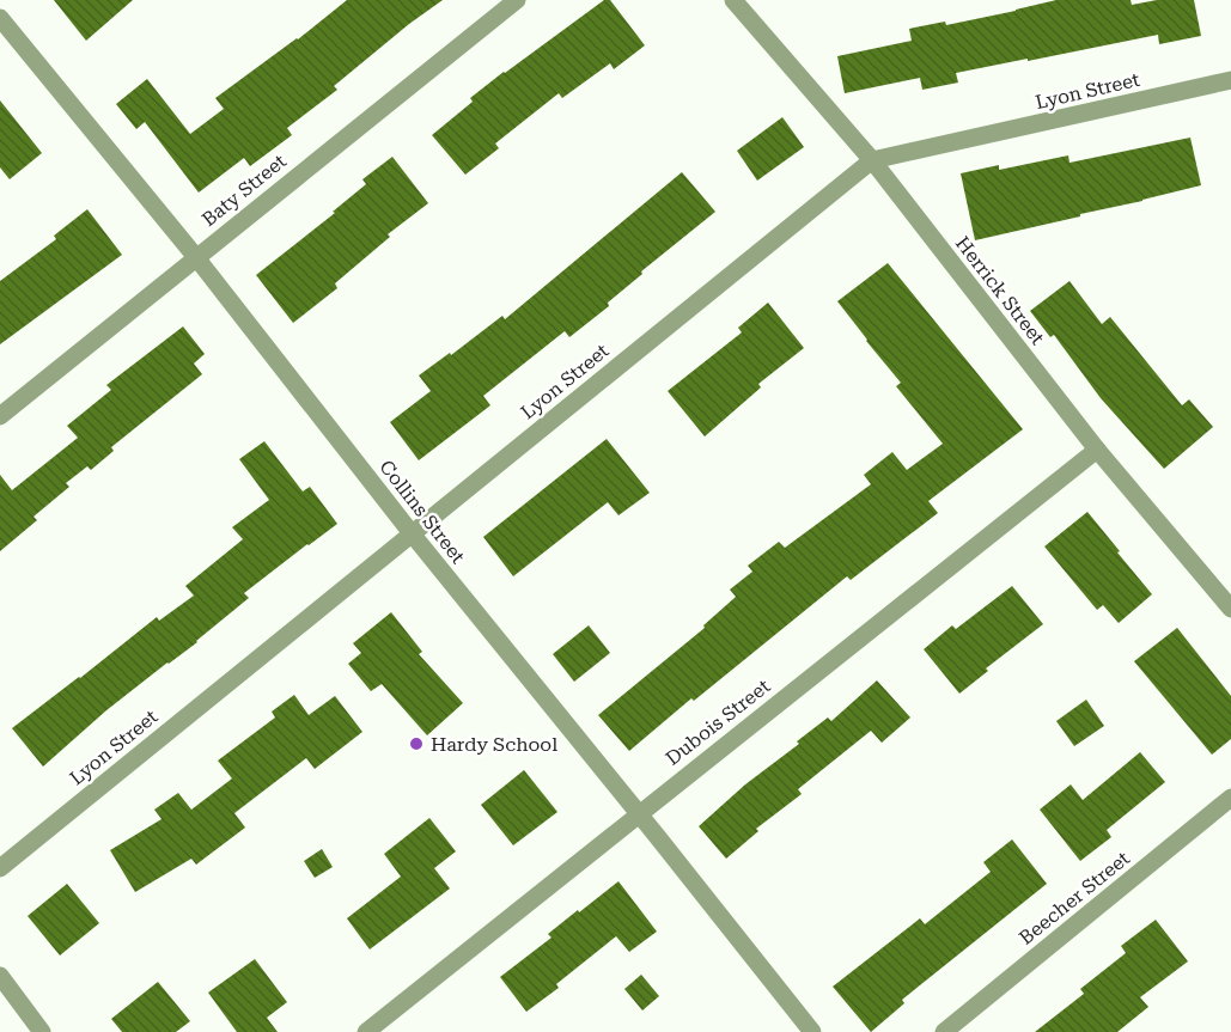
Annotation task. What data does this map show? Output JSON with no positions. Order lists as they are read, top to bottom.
{
  "streets": {
    "street": [
      "Lyon Street",
      "Baty Street",
      "Herrick Street",
      "Collins Street",
      "Dubois Street",
      "Beecher Street"
    ]
  },
  "crossings": [
    ["Lyon Street", "Herrick Street"],
    ["Lyon Street", "Collins Street"],
    ["Baty Street", "Collins Street"],
    ["Herrick Street", "Dubois Street"],
    ["Collins Street", "Dubois Street"]
  ],
  "places": ["Hardy School"]
}
